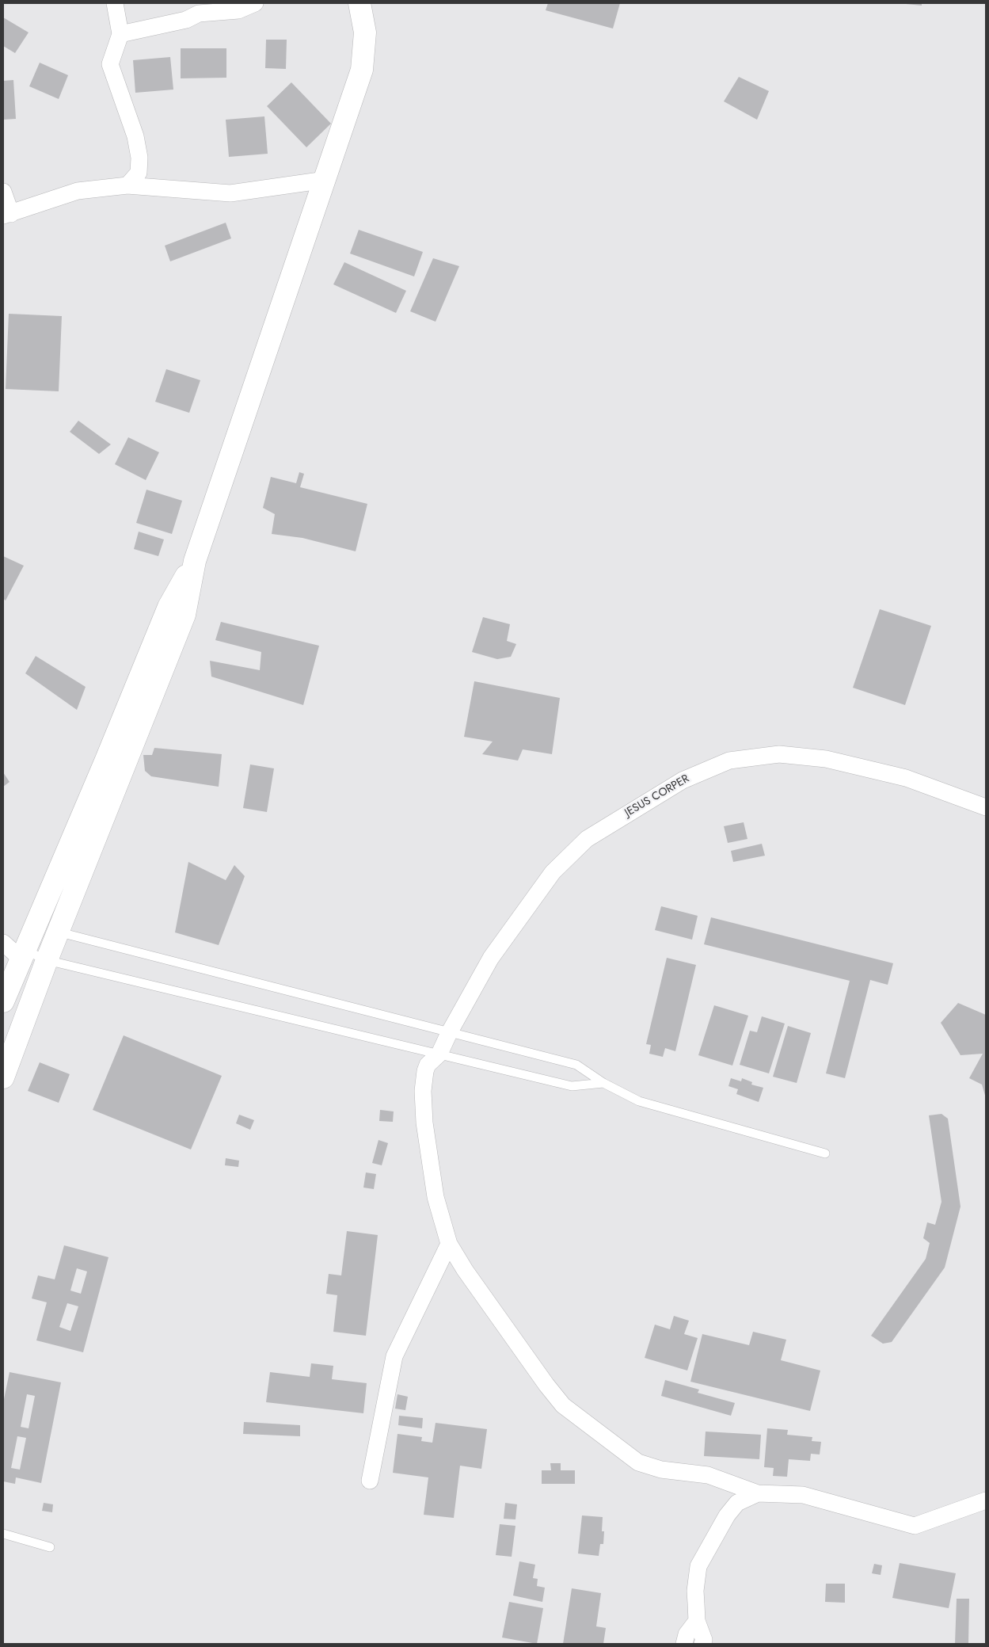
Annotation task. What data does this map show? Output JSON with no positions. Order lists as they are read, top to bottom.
{
  "streets": {
    "street": ["JESUS CORPER"]
  }
}
